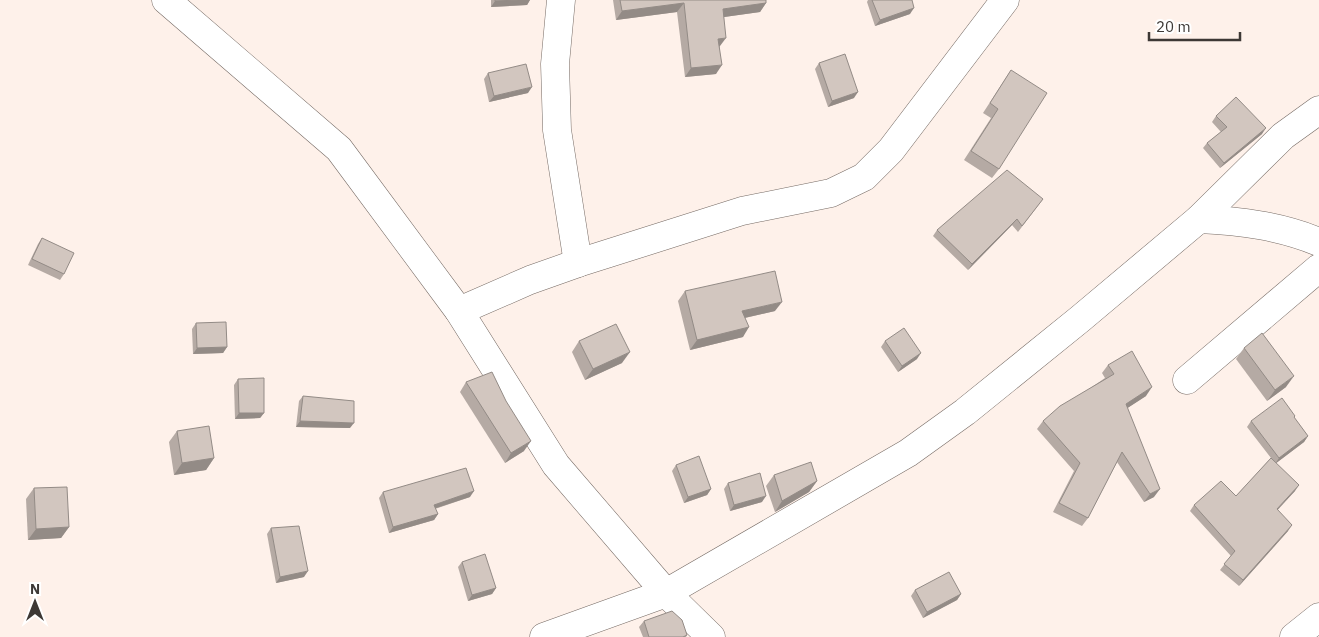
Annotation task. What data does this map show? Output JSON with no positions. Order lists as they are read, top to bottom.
{
  "scale_bar": "20 m",
  "north": "top"
}
